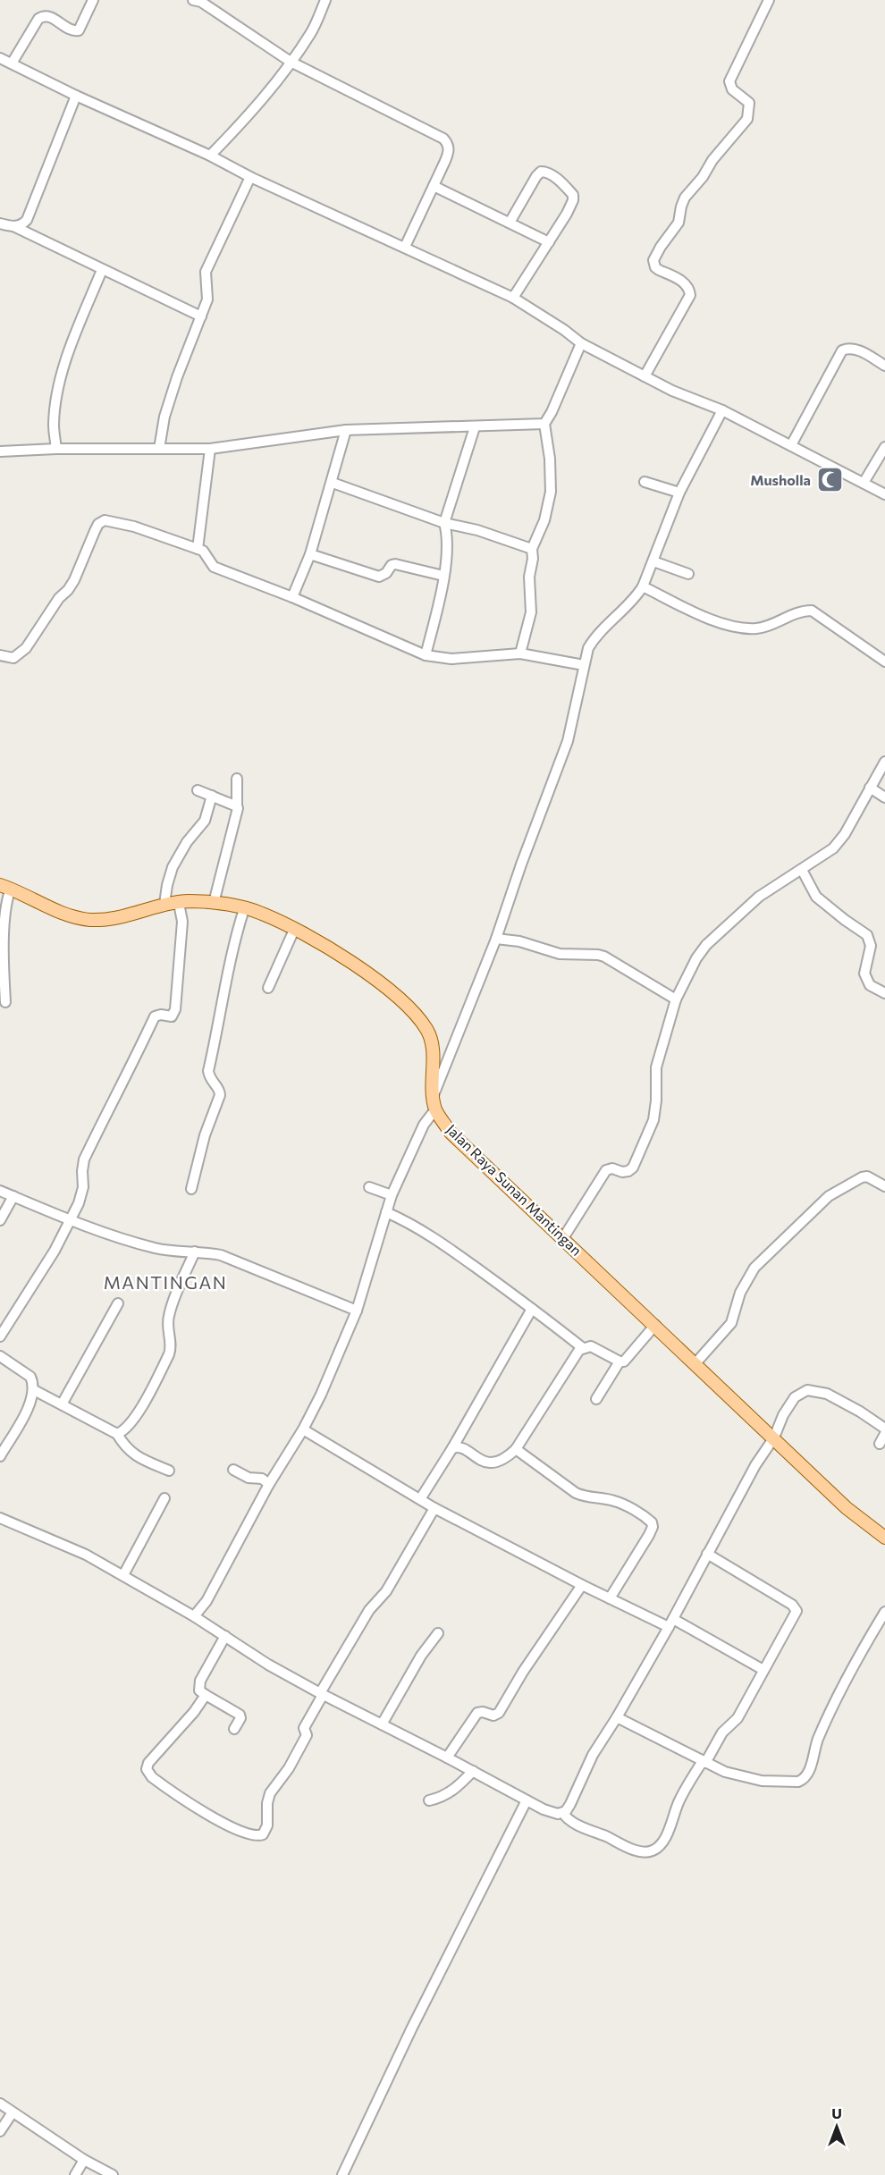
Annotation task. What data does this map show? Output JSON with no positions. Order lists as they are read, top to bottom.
{
  "streets": {
    "main road": ["Jalan Raya Sunan Mantingan"]
  },
  "districts": ["MANTINGAN"],
  "places": {
    "mosque": ["Musholla"]
  },
  "north": "top"
}
